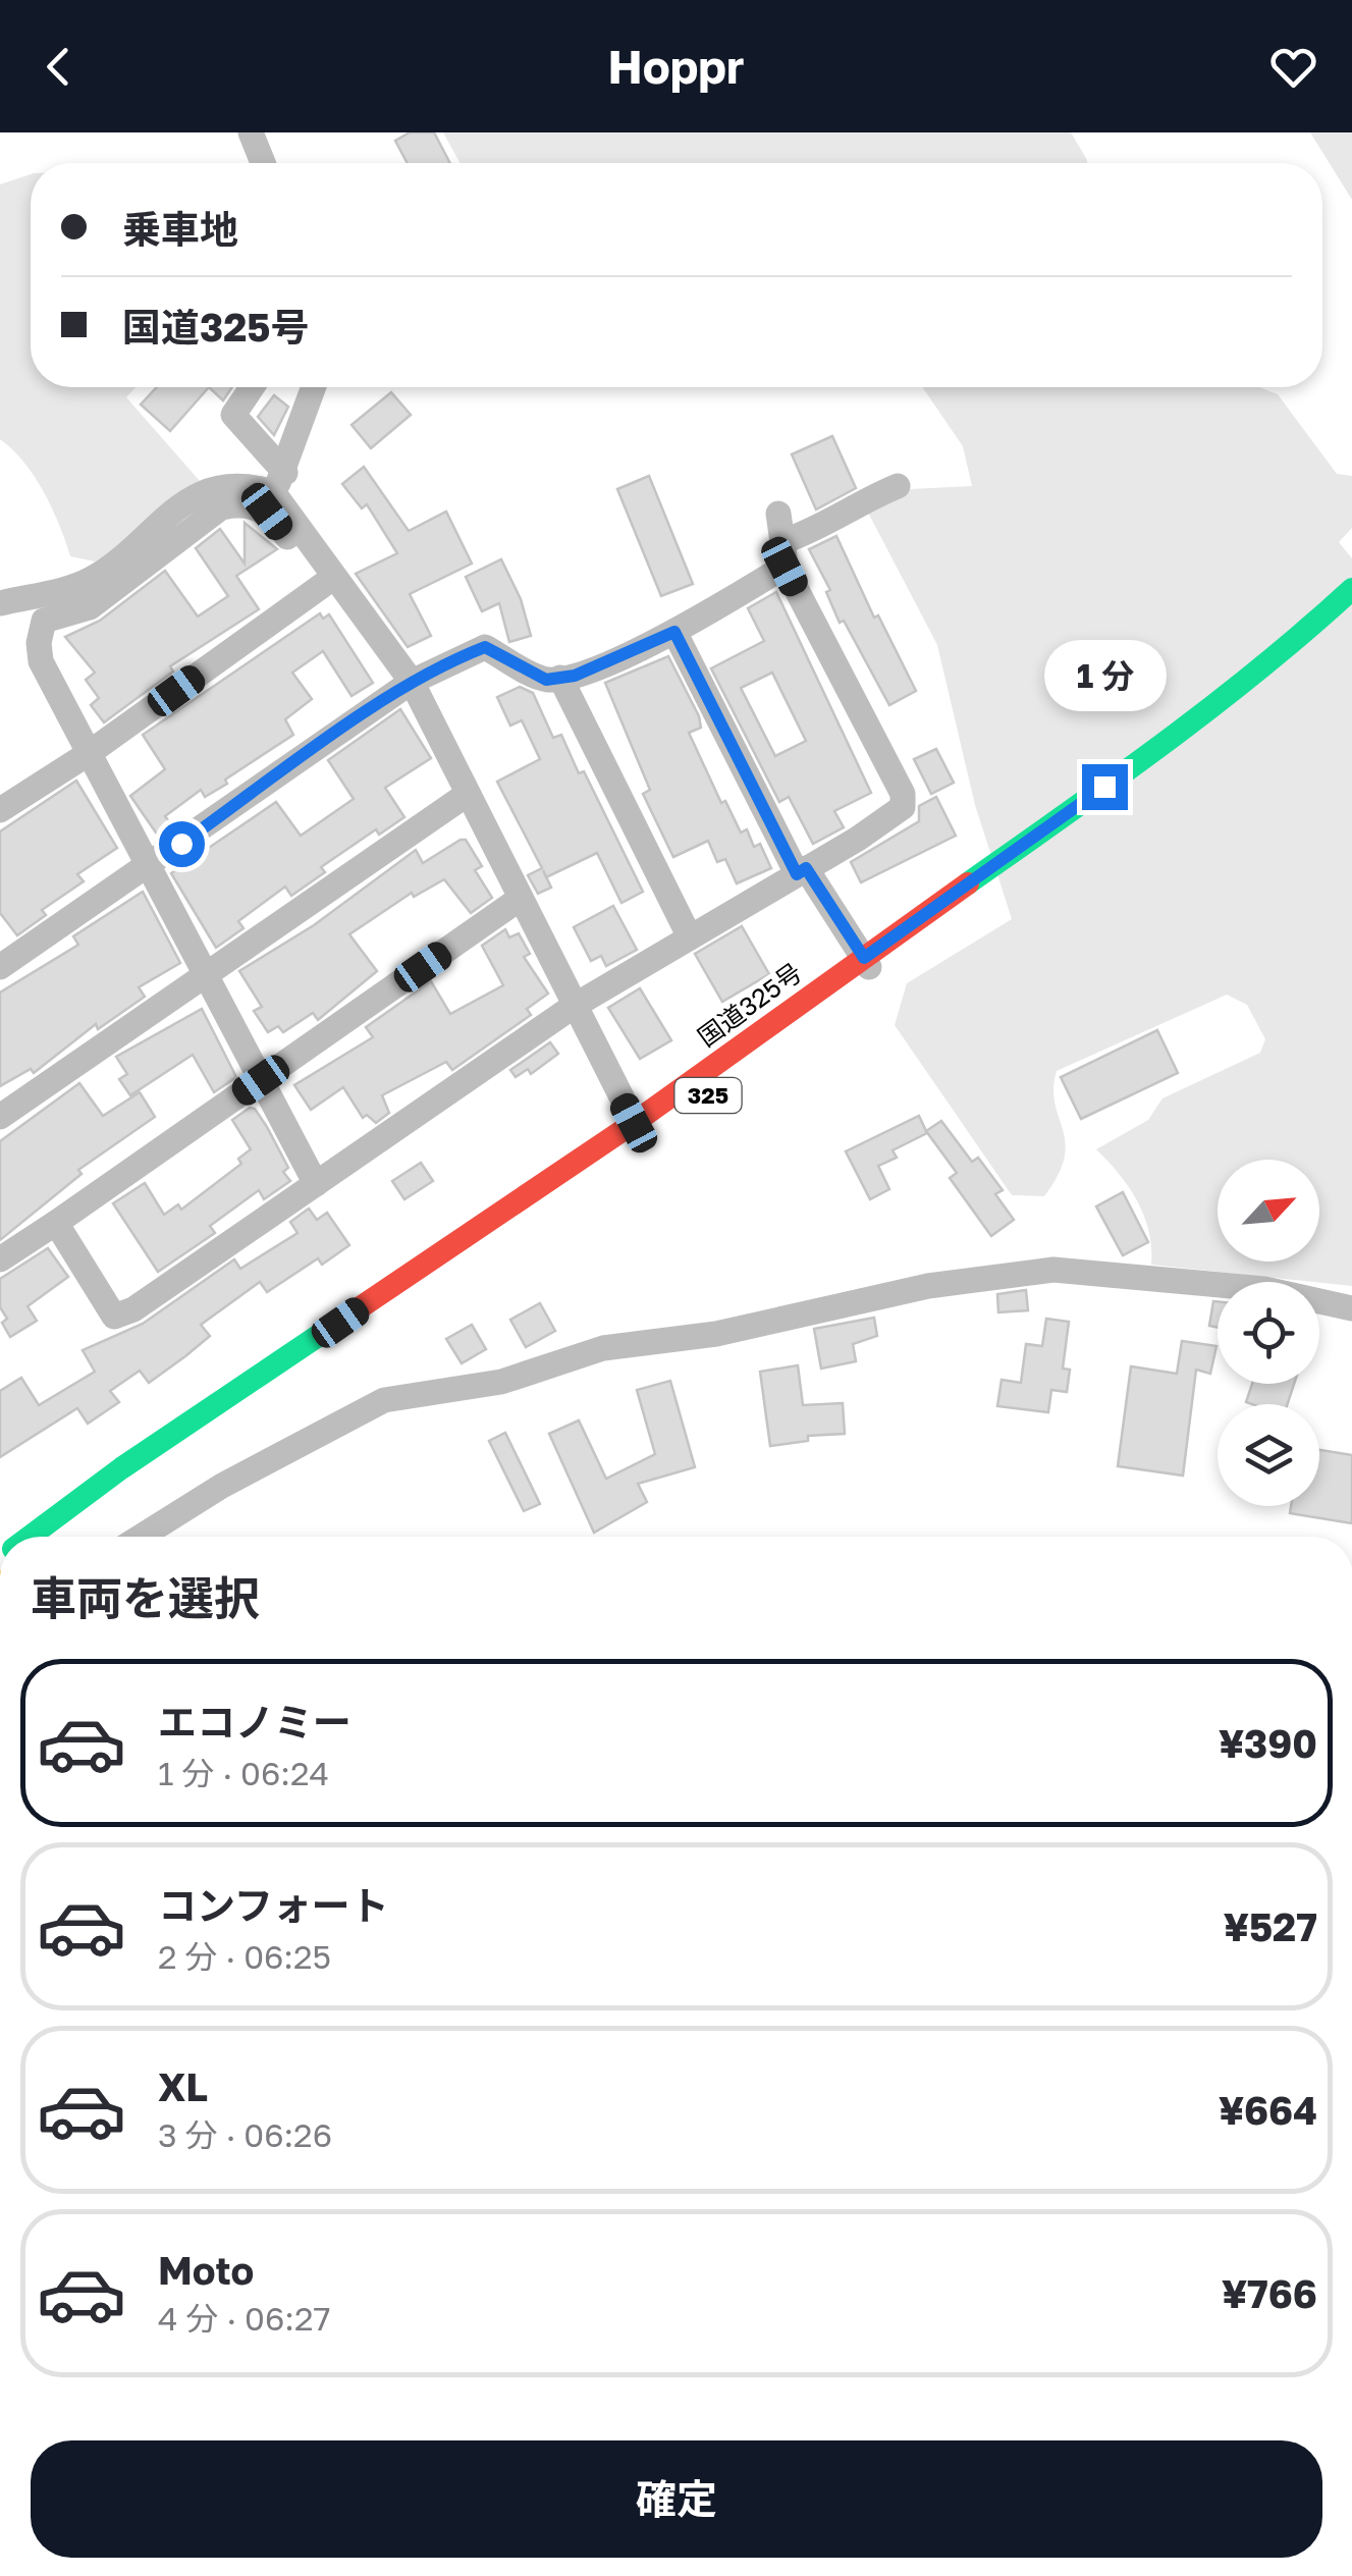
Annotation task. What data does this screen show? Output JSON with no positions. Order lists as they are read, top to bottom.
{
  "streets": {
    "main road": ["国道325号", "325"]
  },
  "north": "top right",
  "page": {
    "header": "Hoppr",
    "banner": ["乗車地", "国道325号"],
    "bubble": "1 分",
    "heading": "車両を選択",
    "list": [
      {
        "name": "エコノミー",
        "note": "1 分 · 06:24",
        "value": "¥390"
      },
      {
        "name": "コンフォート",
        "note": "2 分 · 06:25",
        "value": "¥527"
      },
      {
        "name": "XL",
        "note": "3 分 · 06:26",
        "value": "¥664"
      },
      {
        "name": "Moto",
        "note": "4 分 · 06:27",
        "value": "¥766"
      }
    ],
    "buttons": "確定"
  }
}
